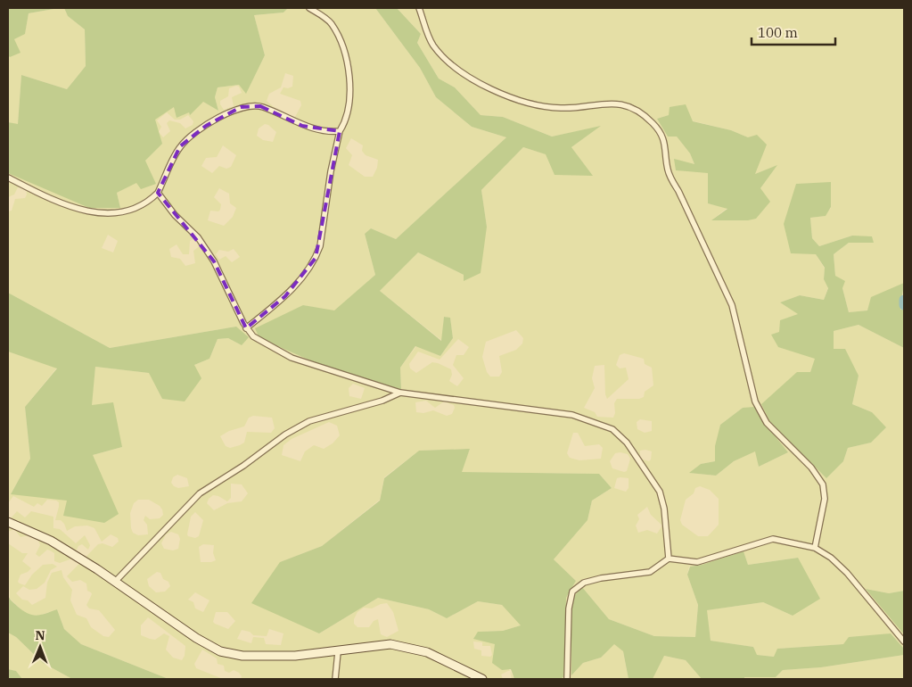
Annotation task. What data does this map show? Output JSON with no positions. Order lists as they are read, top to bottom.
{
  "scale_bar": "100 m",
  "north": "top"
}
